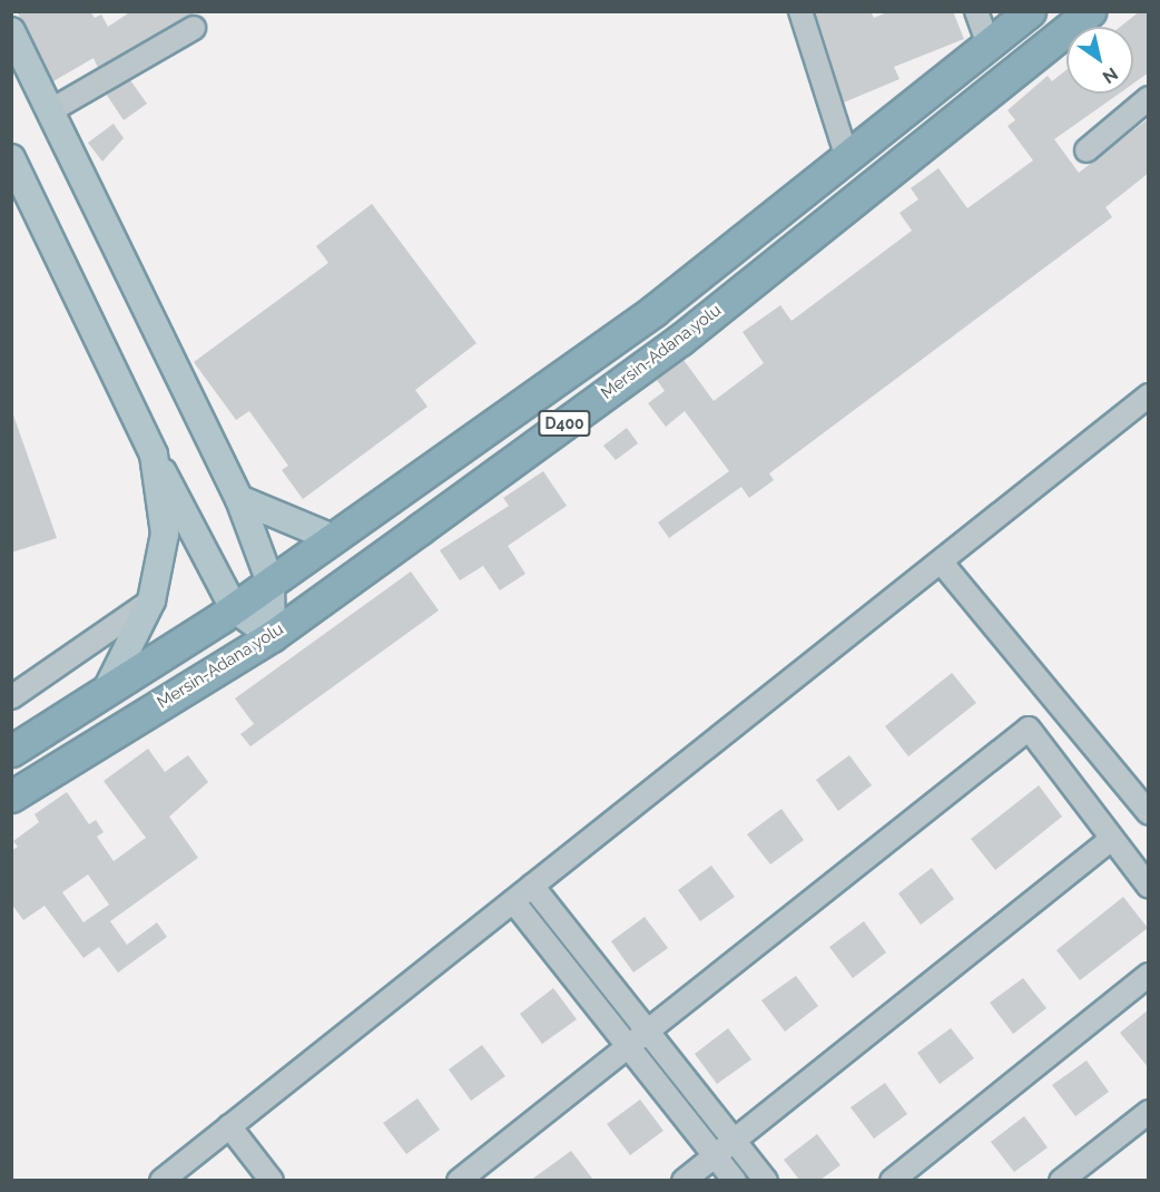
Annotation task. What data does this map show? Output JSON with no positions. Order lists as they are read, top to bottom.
{
  "streets": {
    "highway": ["Mersin-Adana yolu", "D400"]
  },
  "north": "bottom right"
}
